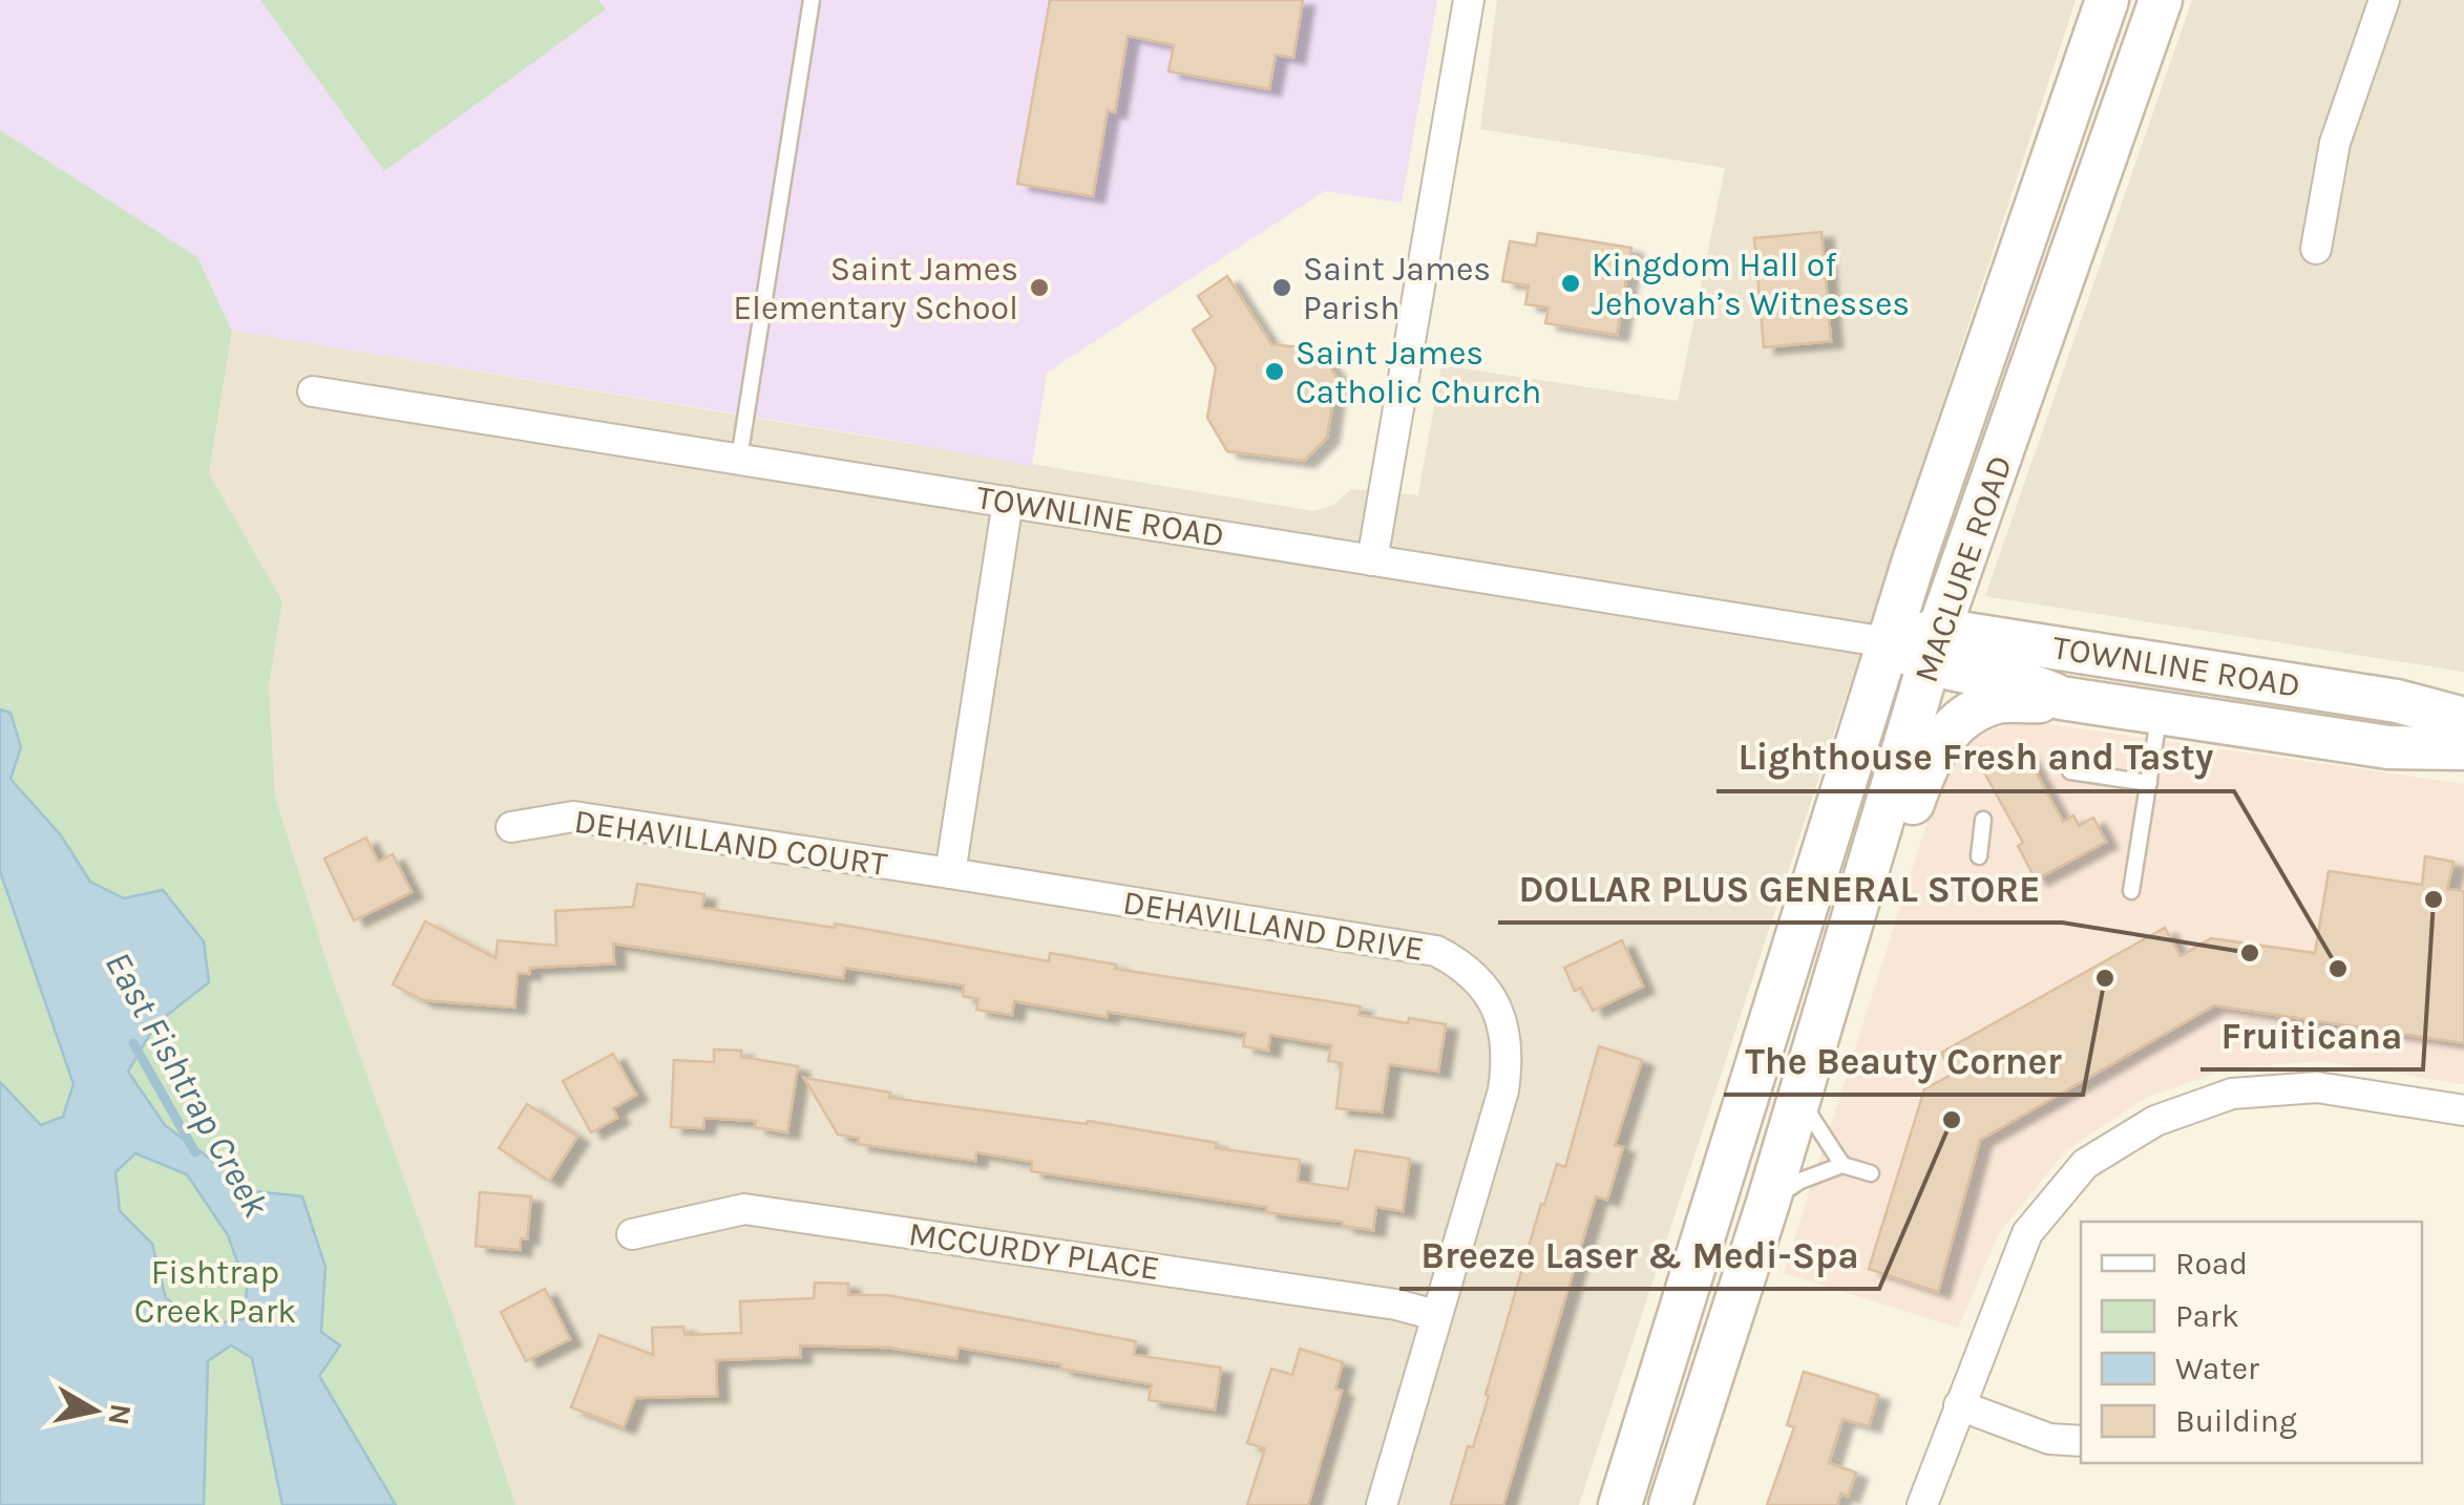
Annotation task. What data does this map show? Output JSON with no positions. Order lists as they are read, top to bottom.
{
  "streets": {
    "main road": ["TOWNLINE ROAD", "MACLURE ROAD"],
    "street": ["DEHAVILLAND COURT", "DEHAVILLAND DRIVE", "MCCURDY PLACE"]
  },
  "crossings": [
    ["TOWNLINE ROAD", "MACLURE ROAD"],
    ["DEHAVILLAND COURT", "DEHAVILLAND DRIVE"],
    ["DEHAVILLAND DRIVE", "MCCURDY PLACE"]
  ],
  "water": ["East Fishtrap Creek"],
  "parks": ["Fishtrap Creek Park"],
  "places": [
    "Kingdom Hall of Jehovah’s Witnesses",
    "Saint James Elementary School",
    "Saint James Parish",
    "Saint James Catholic Church",
    "Fruiticana",
    "DOLLAR PLUS GENERAL STORE",
    "Lighthouse Fresh and Tasty",
    "The Beauty Corner",
    "Breeze Laser & Medi-Spa"
  ],
  "legend": [
    "Road",
    "Park",
    "Water",
    "Building"
  ],
  "north": "right"
}
